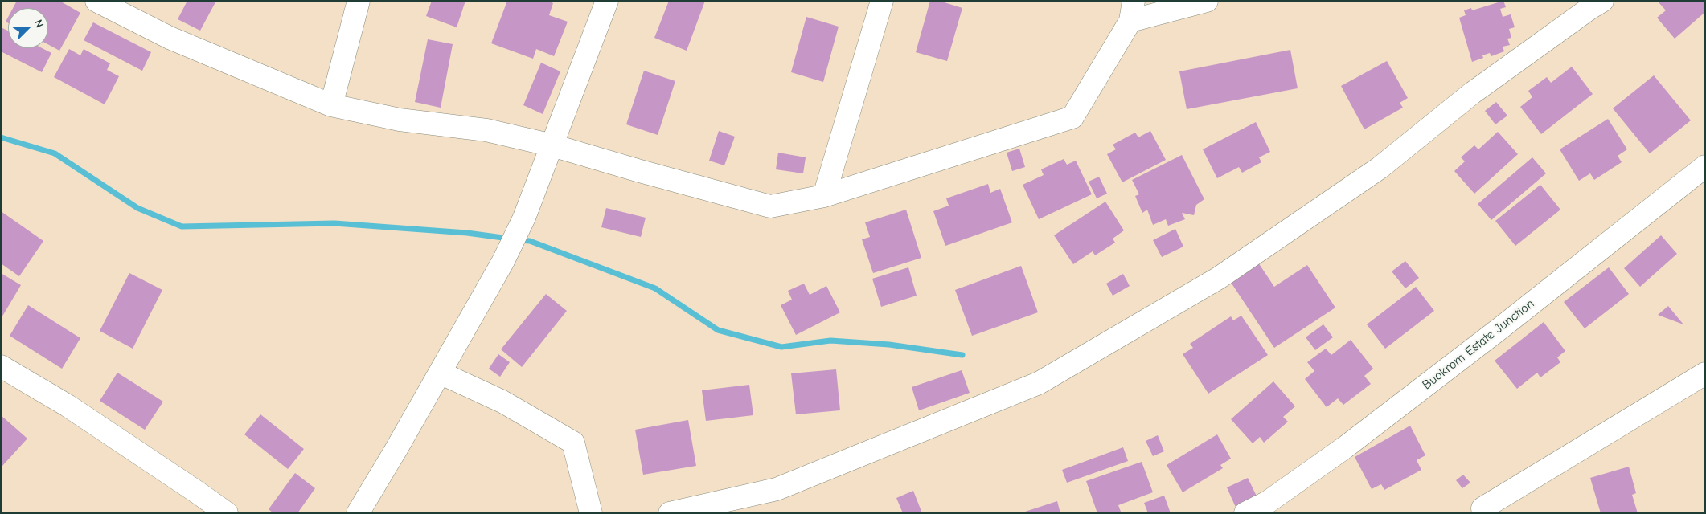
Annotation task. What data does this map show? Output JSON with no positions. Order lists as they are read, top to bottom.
{
  "streets": {
    "street": ["Buokrom Estate Junction"]
  },
  "north": "top right"
}
